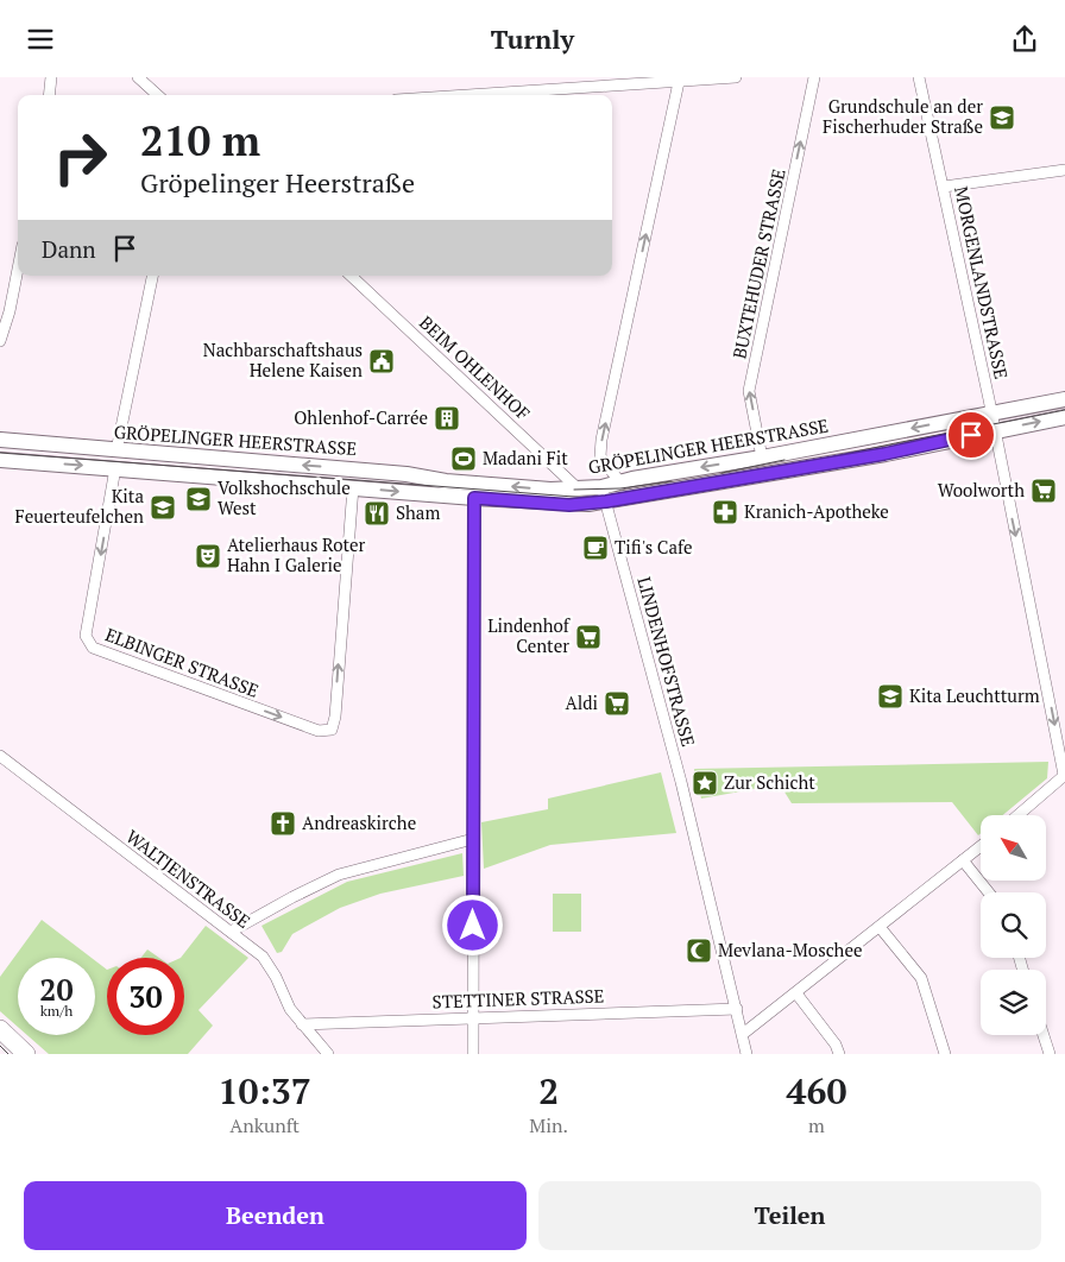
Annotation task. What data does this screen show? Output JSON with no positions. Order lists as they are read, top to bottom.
{
  "streets": {
    "main road": ["GRÖPELINGER HEERSTRASSE"],
    "street": [
      "BUXTEHUDER STRASSE",
      "MORGENLANDSTRASSE",
      "BEIM OHLENHOF",
      "LINDENHOFSTRASSE",
      "ELBINGER STRASSE",
      "WALTJENSTRASSE",
      "STETTINER STRASSE"
    ]
  },
  "crossings": [
    ["BUXTEHUDER STRASSE", "GRÖPELINGER HEERSTRASSE"],
    ["MORGENLANDSTRASSE", "GRÖPELINGER HEERSTRASSE"],
    ["BEIM OHLENHOF", "GRÖPELINGER HEERSTRASSE"],
    ["GRÖPELINGER HEERSTRASSE", "LINDENHOFSTRASSE"],
    ["GRÖPELINGER HEERSTRASSE", "ELBINGER STRASSE"],
    ["LINDENHOFSTRASSE", "STETTINER STRASSE"],
    ["WALTJENSTRASSE", "STETTINER STRASSE"]
  ],
  "one_way": ["BUXTEHUDER STRASSE", "MORGENLANDSTRASSE"],
  "places": {
    "school or university": [
      "Grundschule an der Fischerhuder Straße",
      "Volkshochschule West",
      "Kita Feuerteufelchen",
      "Kita Leuchtturm"
    ],
    "public building": ["Nachbarschaftshaus Helene Kaisen"],
    "building": ["Ohlenhof-Carrée"],
    "sports": ["Madani Fit"],
    "supermarket": ["Woolworth", "Lindenhof Center", "Aldi"],
    "pharmacy": ["Kranich-Apotheke"],
    "restaurant": ["Sham"],
    "cafe": ["Tifi's Cafe"],
    "theatre": ["Atelierhaus Roter Hahn I Galerie"],
    "place": ["Zur Schicht"],
    "church": ["Andreaskirche"],
    "mosque": ["Mevlana-Moschee"]
  },
  "north": "top left",
  "page": {
    "header": "Turnly",
    "turn": ["210 m", "Gröpelinger Heerstraße"],
    "then": "Dann",
    "speed": "20 km/h",
    "limit": "30",
    "eta": [
      "10:37",
      "Ankunft",
      "2",
      "Min.",
      "460",
      "m"
    ],
    "buttons": ["Beenden", "Teilen"]
  }
}
